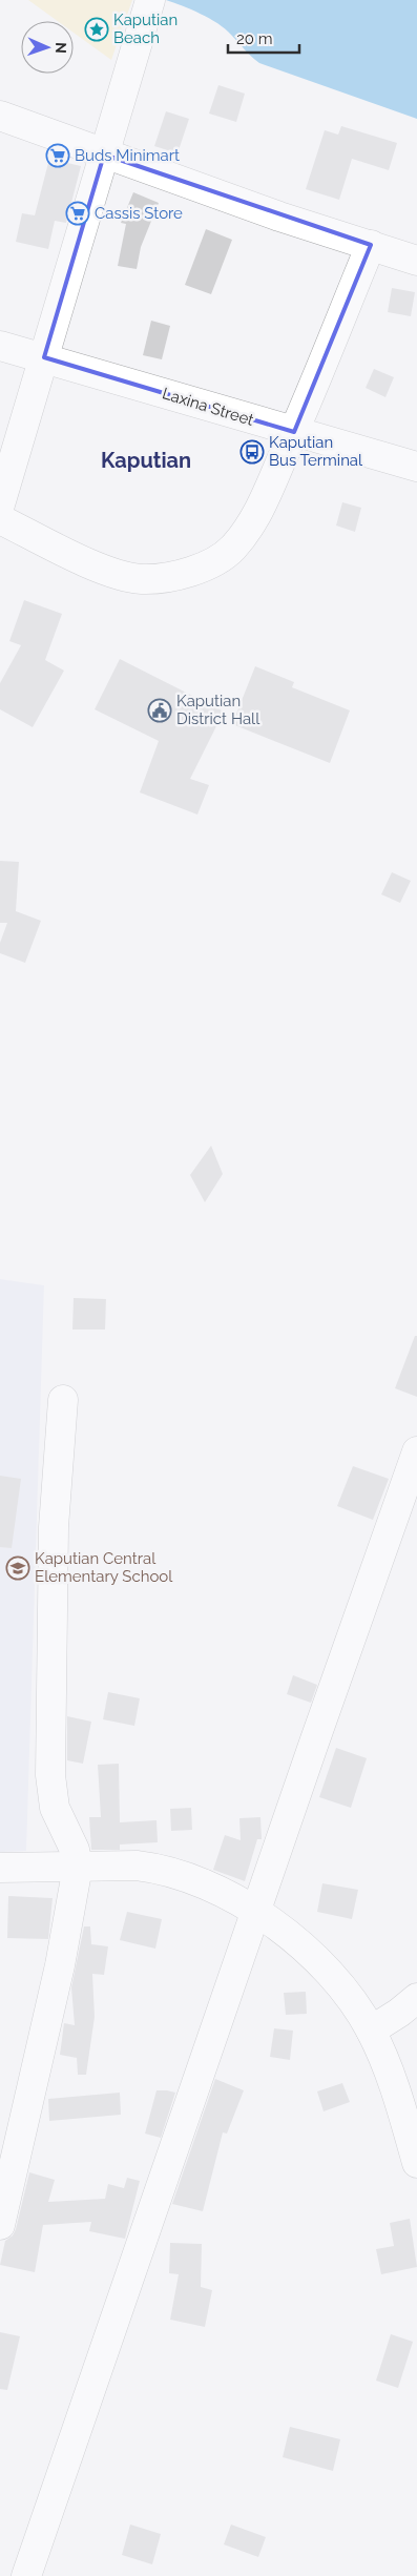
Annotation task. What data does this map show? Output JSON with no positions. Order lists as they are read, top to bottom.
{
  "streets": {
    "street": ["Laxina Street"]
  },
  "districts": ["Kaputian"],
  "places": {
    "place": ["Kaputian Beach"],
    "supermarket": ["Buds Minimart", "Cassis Store"],
    "bus stop": ["Kaputian Bus Terminal"],
    "public building": ["Kaputian District Hall"],
    "school or university": ["Kaputian Central Elementary School"]
  },
  "scale_bar": "20 m",
  "north": "right"
}
